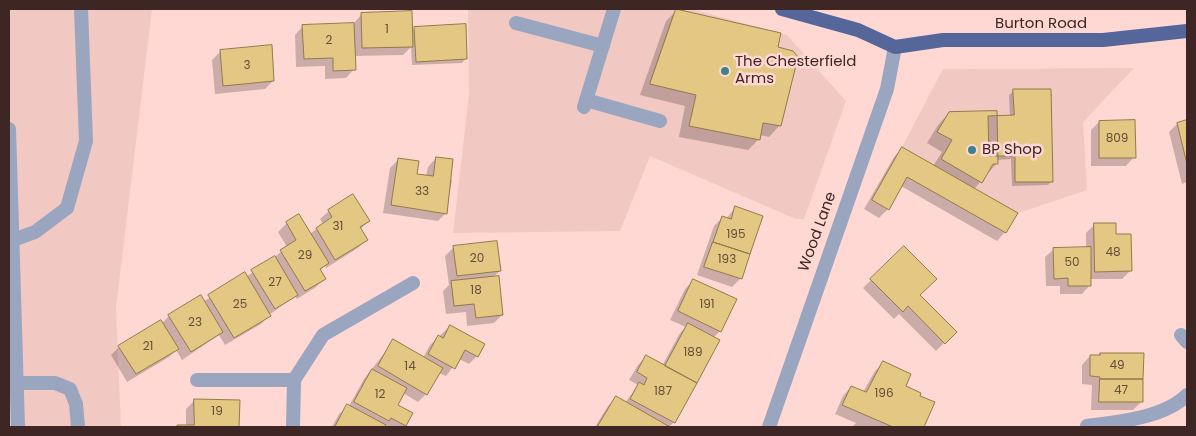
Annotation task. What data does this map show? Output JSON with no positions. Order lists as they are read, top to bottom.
{
  "streets": {
    "highway": ["Burton Road"],
    "street": ["Wood Lane"]
  },
  "crossings": [
    ["Burton Road", "Wood Lane"]
  ],
  "places": ["The Chesterfield Arms", "BP Shop"],
  "house_numbers": [
    "1",
    "2",
    "3",
    "809",
    "33",
    "31",
    "195",
    "48",
    "29",
    "20",
    "193",
    "50",
    "27",
    "18",
    "25",
    "191",
    "23",
    "21",
    "189",
    "49",
    "14",
    "47",
    "187",
    "196",
    "12",
    "19"
  ]
}
